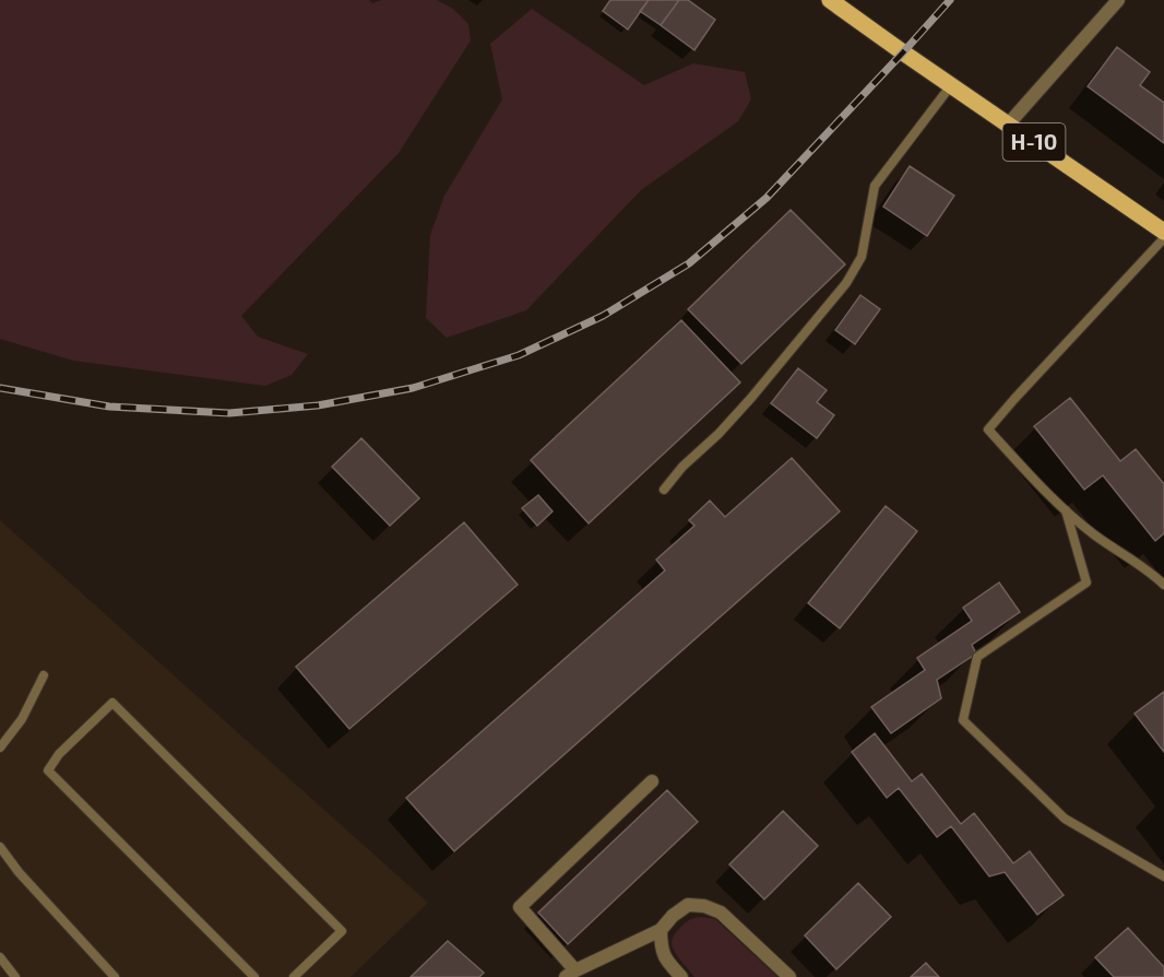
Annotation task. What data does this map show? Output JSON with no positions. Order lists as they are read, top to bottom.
{
  "streets": {
    "main road": ["Н-10"]
  }
}
